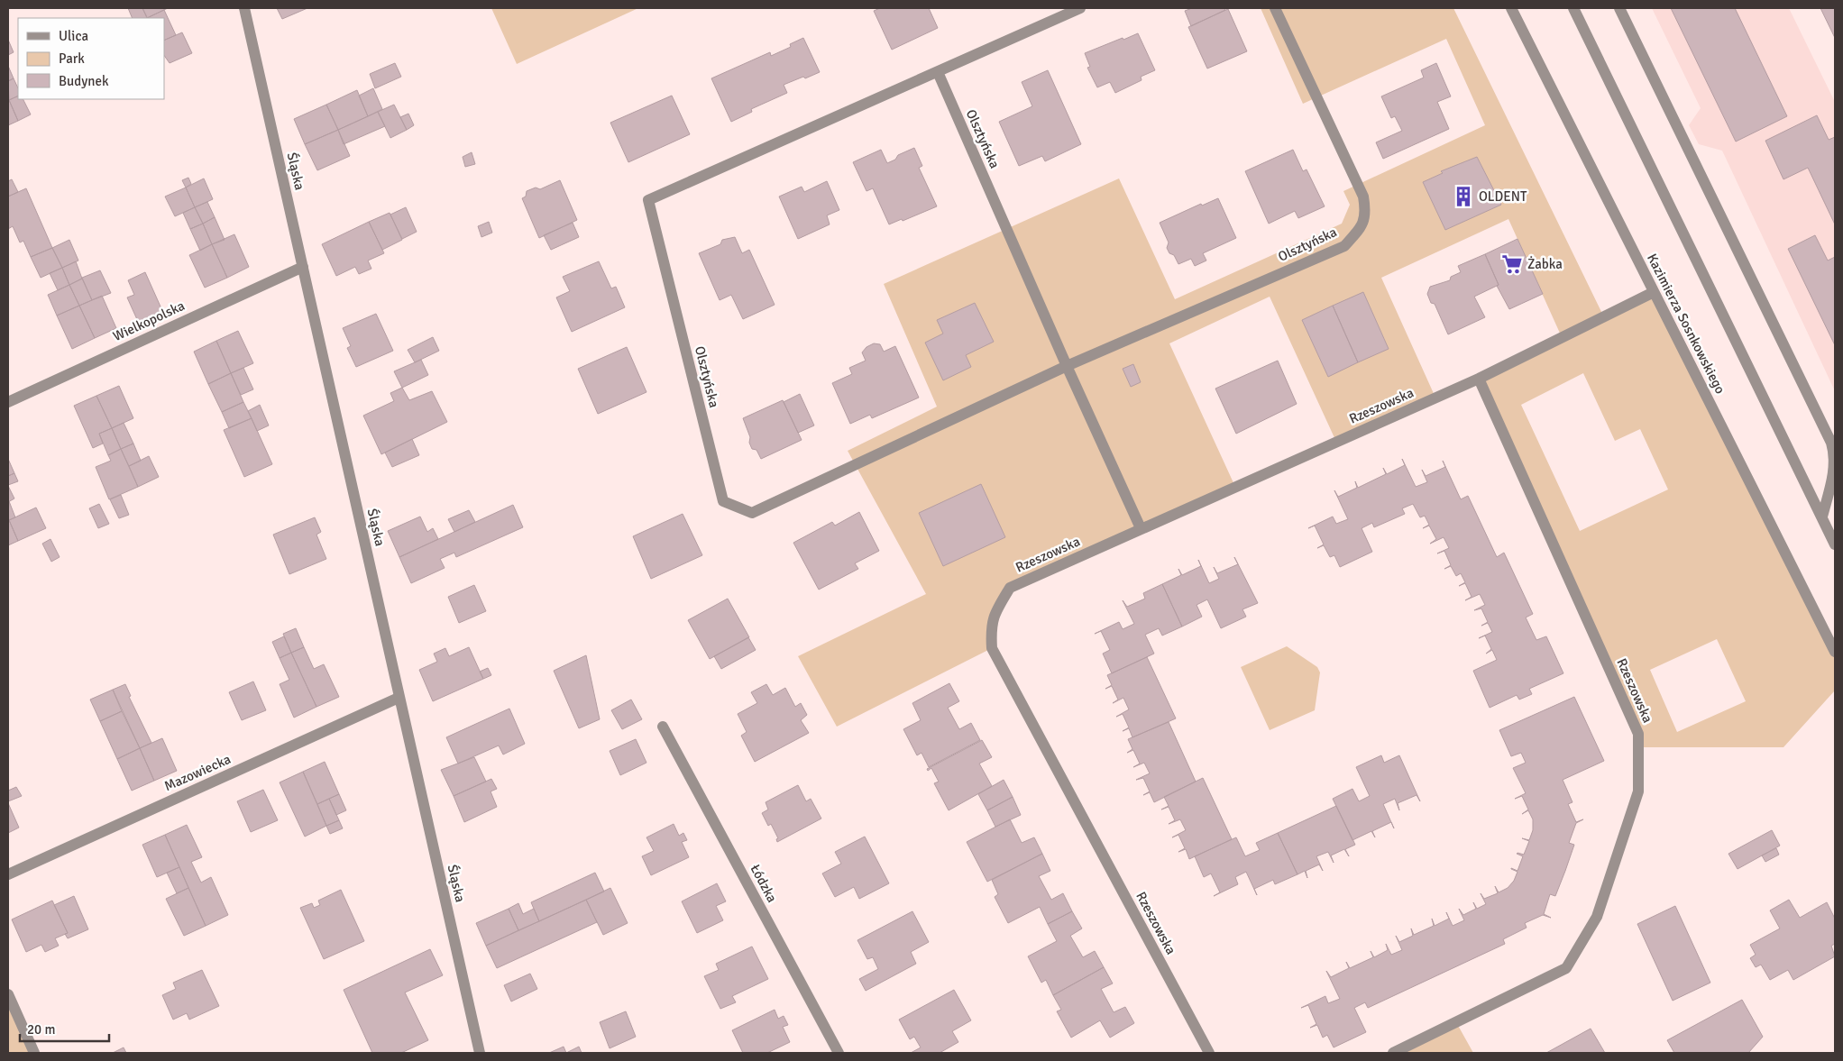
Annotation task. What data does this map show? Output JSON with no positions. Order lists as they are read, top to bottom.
{
  "streets": {
    "street": [
      "Olsztyńska",
      "Śląska",
      "Wielkopolska",
      "Kazimierza Sosnkowskiego",
      "Rzeszowska",
      "Mazowiecka",
      "Łódzka"
    ]
  },
  "crossings": [
    ["Olsztyńska", "Rzeszowska"],
    ["Śląska", "Wielkopolska"],
    ["Śląska", "Mazowiecka"],
    ["Kazimierza Sosnkowskiego", "Rzeszowska"]
  ],
  "places": {
    "building": ["OLDENT"],
    "supermarket": ["Żabka"]
  },
  "legend": ["Ulica", "Park", "Budynek"],
  "scale_bar": "20 m"
}
